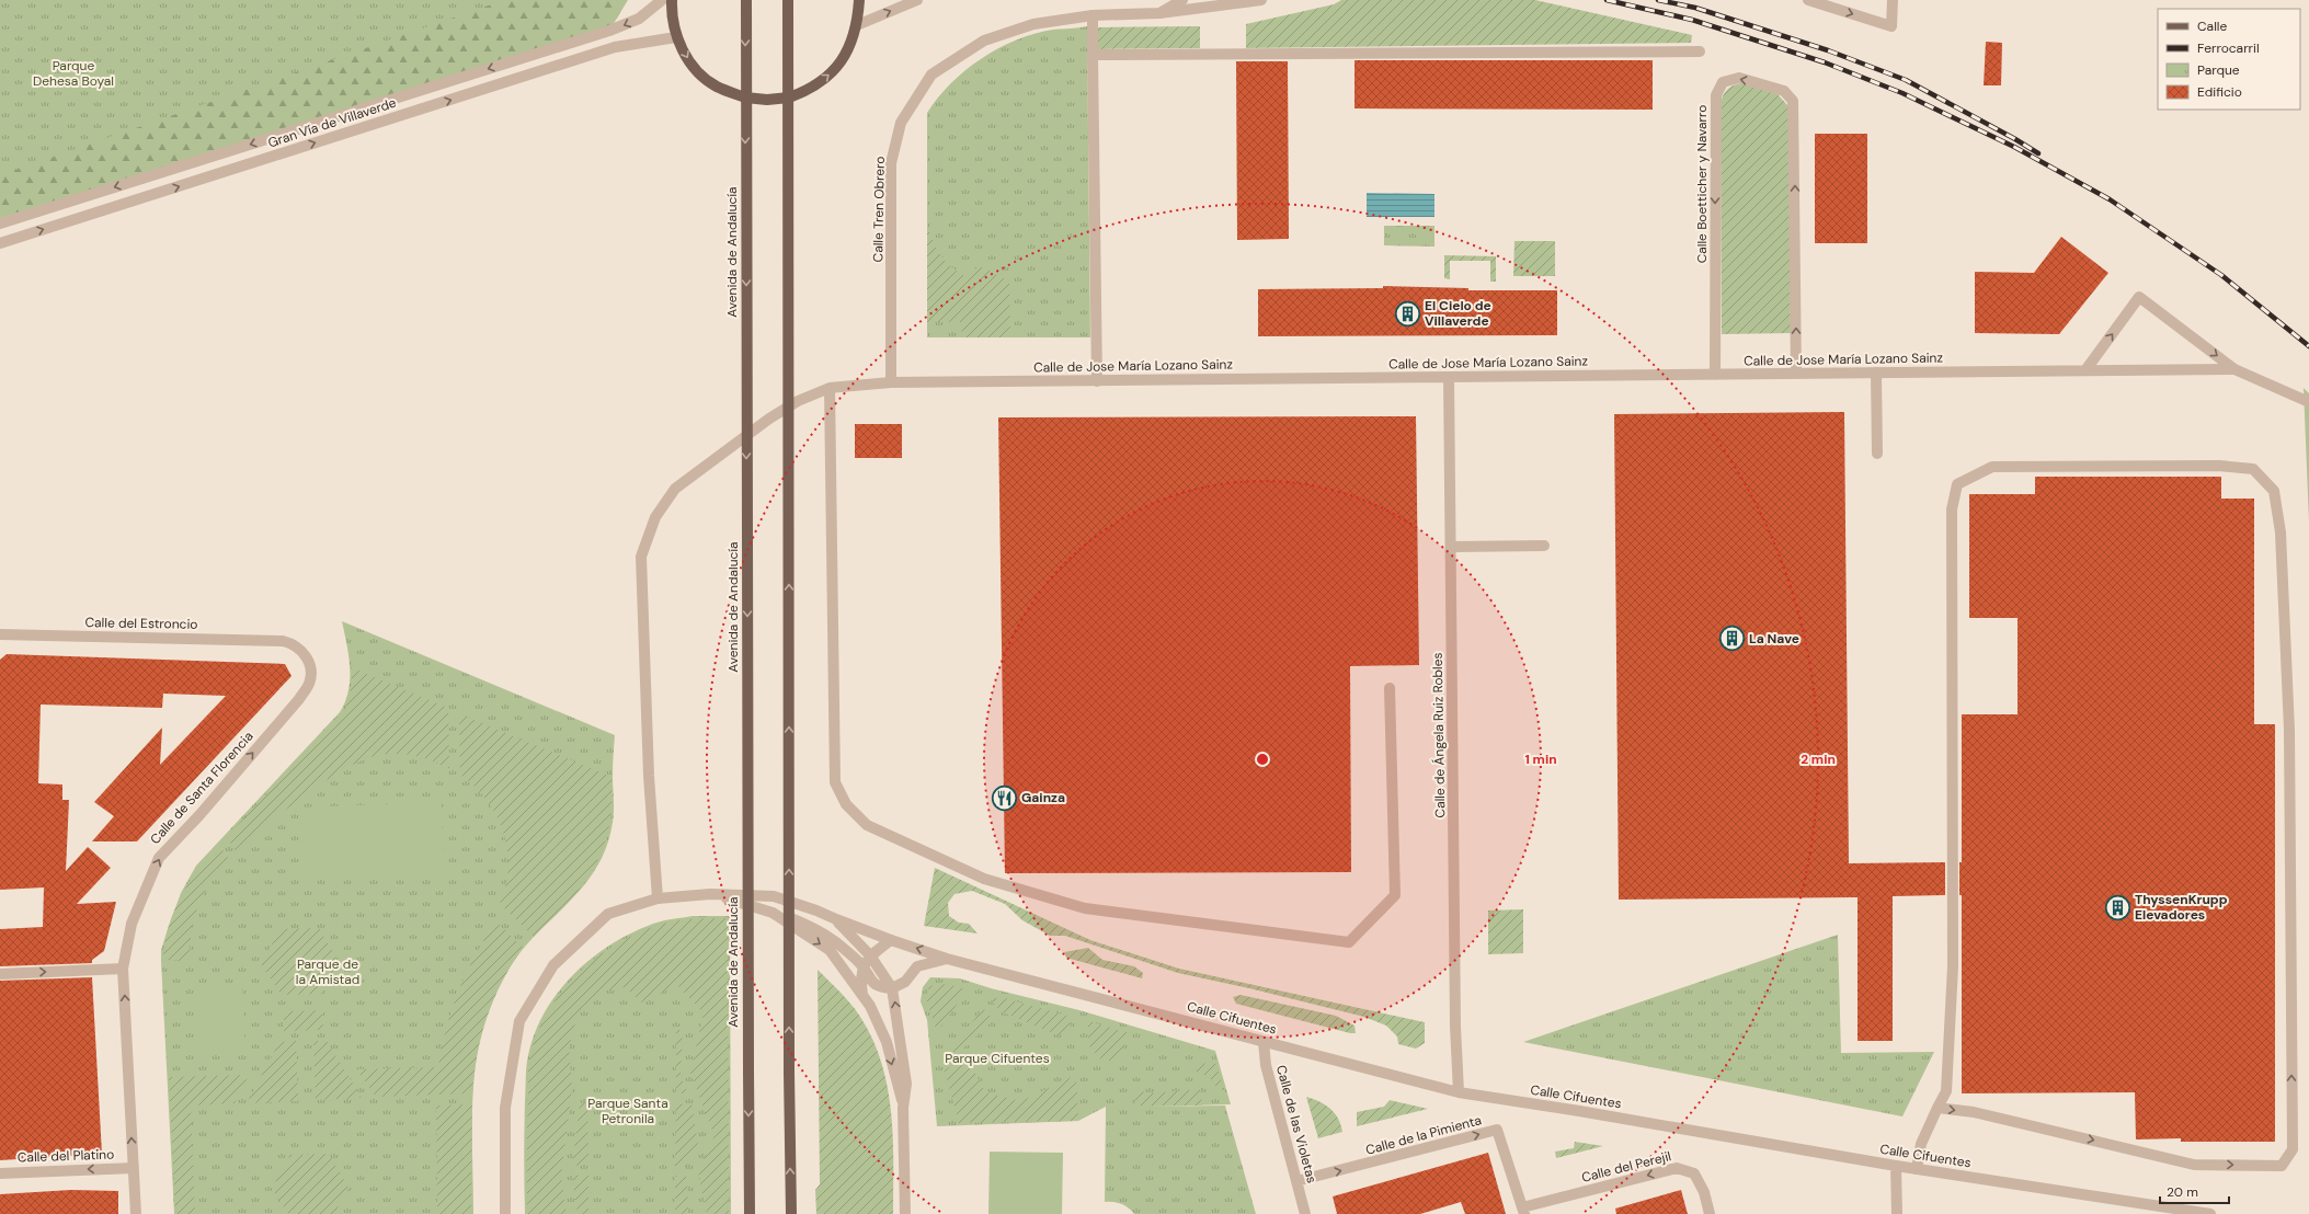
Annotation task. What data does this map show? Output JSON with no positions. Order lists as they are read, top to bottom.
{
  "streets": {
    "main road": ["Avenida de Andalucía"],
    "street": [
      "Gran Vía de Villaverde",
      "Calle Boetticher y Navarro",
      "Calle Tren Obrero",
      "Calle de Jose María Lozano Sainz",
      "Calle del Estroncio",
      "Calle de Ángela Ruiz Robles",
      "Calle de Santa Florencia",
      "Calle Cifuentes",
      "Calle de las Violetas",
      "Calle de la Pimienta",
      "Calle del Platino",
      "Calle del Perejil"
    ]
  },
  "crossings": [
    ["Calle Boetticher y Navarro", "Calle de Jose María Lozano Sainz"],
    ["Calle Tren Obrero", "Calle de Jose María Lozano Sainz"],
    ["Calle de Jose María Lozano Sainz", "Calle de Ángela Ruiz Robles"],
    ["Calle del Estroncio", "Calle de Santa Florencia"],
    ["Calle de Ángela Ruiz Robles", "Calle Cifuentes"],
    ["Calle de Santa Florencia", "Calle del Platino"],
    ["Calle Cifuentes", "Calle de las Violetas"],
    ["Calle de las Violetas", "Calle de la Pimienta"],
    ["Calle de la Pimienta", "Calle del Perejil"]
  ],
  "one_way": ["Calle de Santa Florencia", "Calle del Platino", "Calle del Perejil"],
  "parks": [
    "Parque Dehesa Boyal",
    "Parque de la Amistad",
    "Parque Cifuentes",
    "Parque Santa Petronila"
  ],
  "places": {
    "building": ["El Cielo de Villaverde", "La Nave", "ThyssenKrupp Elevadores"],
    "restaurant": ["Gainza"]
  },
  "legend": [
    "Calle",
    "Ferrocarril",
    "Parque",
    "Edificio"
  ],
  "scale_bar": "20 m",
  "rings": ["1 min", "2 min"]
}
